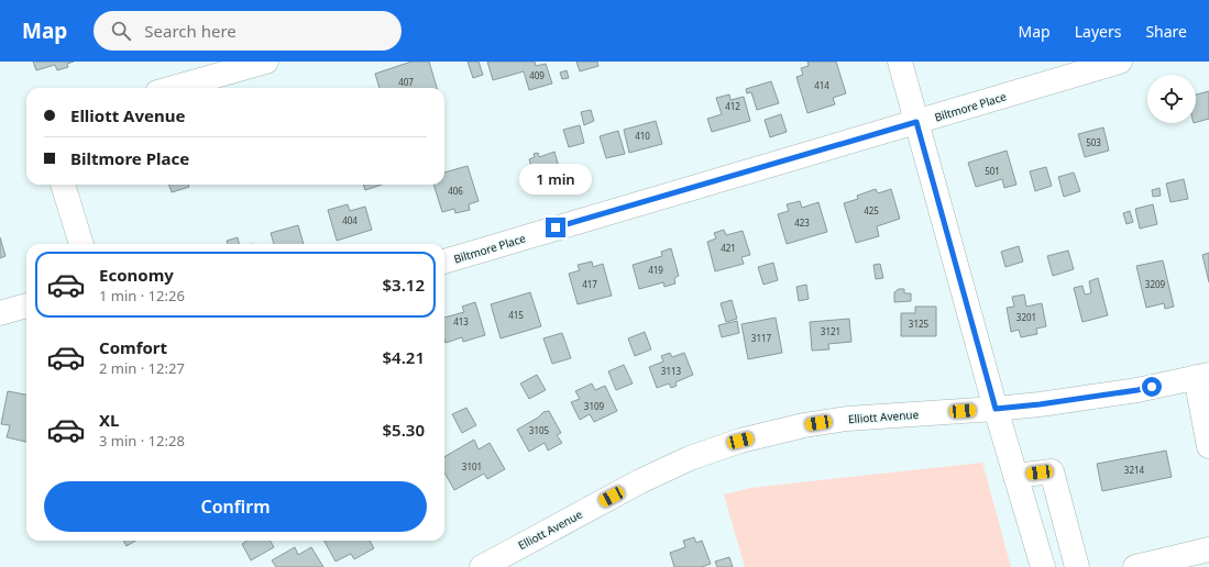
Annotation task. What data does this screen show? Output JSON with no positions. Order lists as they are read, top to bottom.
{
  "streets": {
    "street": ["Biltmore Place", "Elliott Avenue"]
  },
  "house_numbers": [
    "409",
    "407",
    "414",
    "412",
    "410",
    "503",
    "501",
    "406",
    "425",
    "404",
    "423",
    "421",
    "419",
    "417",
    "3209",
    "415",
    "3201",
    "413",
    "3125",
    "3121",
    "3117",
    "3113",
    "3109",
    "3105",
    "3101",
    "3214"
  ],
  "page": {
    "header": "Map",
    "search": "Search here",
    "nav": ["Map", "Layers", "Share"],
    "banner": ["Elliott Avenue", "Biltmore Place"],
    "bubble": "1 min",
    "list": [
      {
        "name": "Economy",
        "note": "1 min · 12:26",
        "value": "$3.12"
      },
      {
        "name": "Comfort",
        "note": "2 min · 12:27",
        "value": "$4.21"
      },
      {
        "name": "XL",
        "note": "3 min · 12:28",
        "value": "$5.30"
      }
    ],
    "buttons": "Confirm"
  }
}
